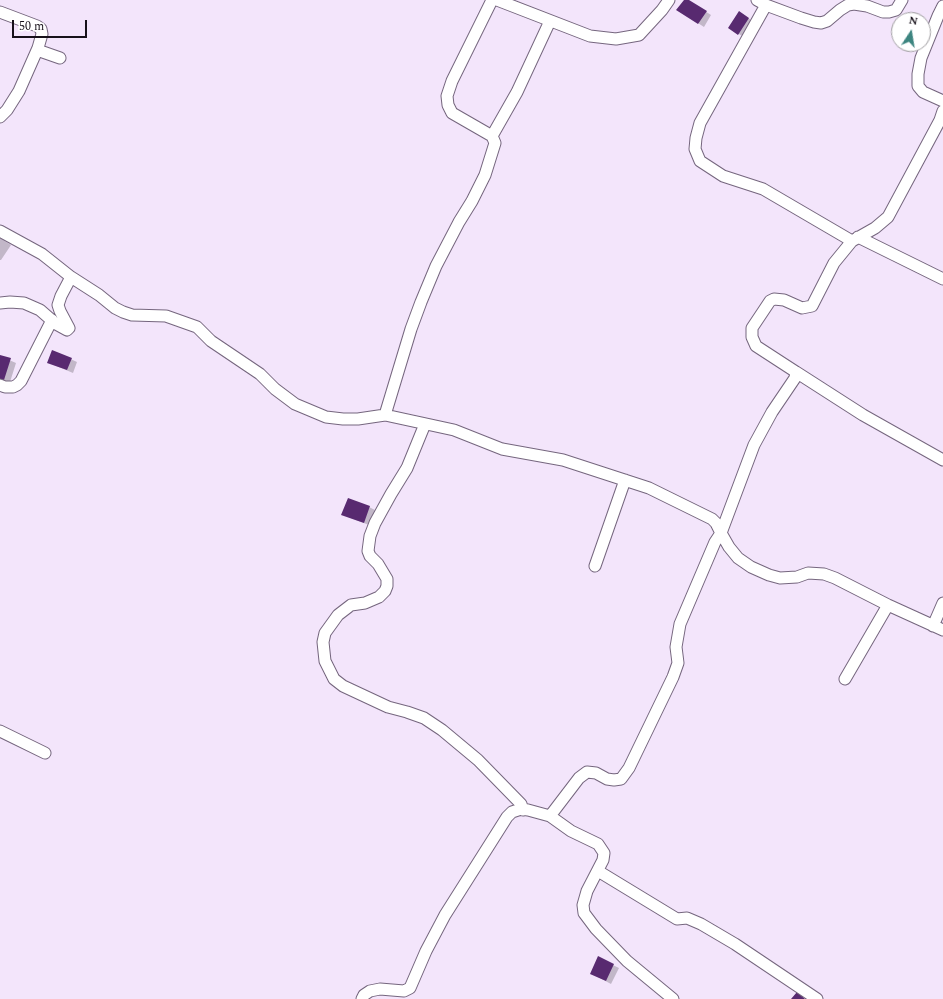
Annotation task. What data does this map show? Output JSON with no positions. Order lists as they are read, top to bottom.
{
  "scale_bar": "50 m",
  "north": "top"
}
